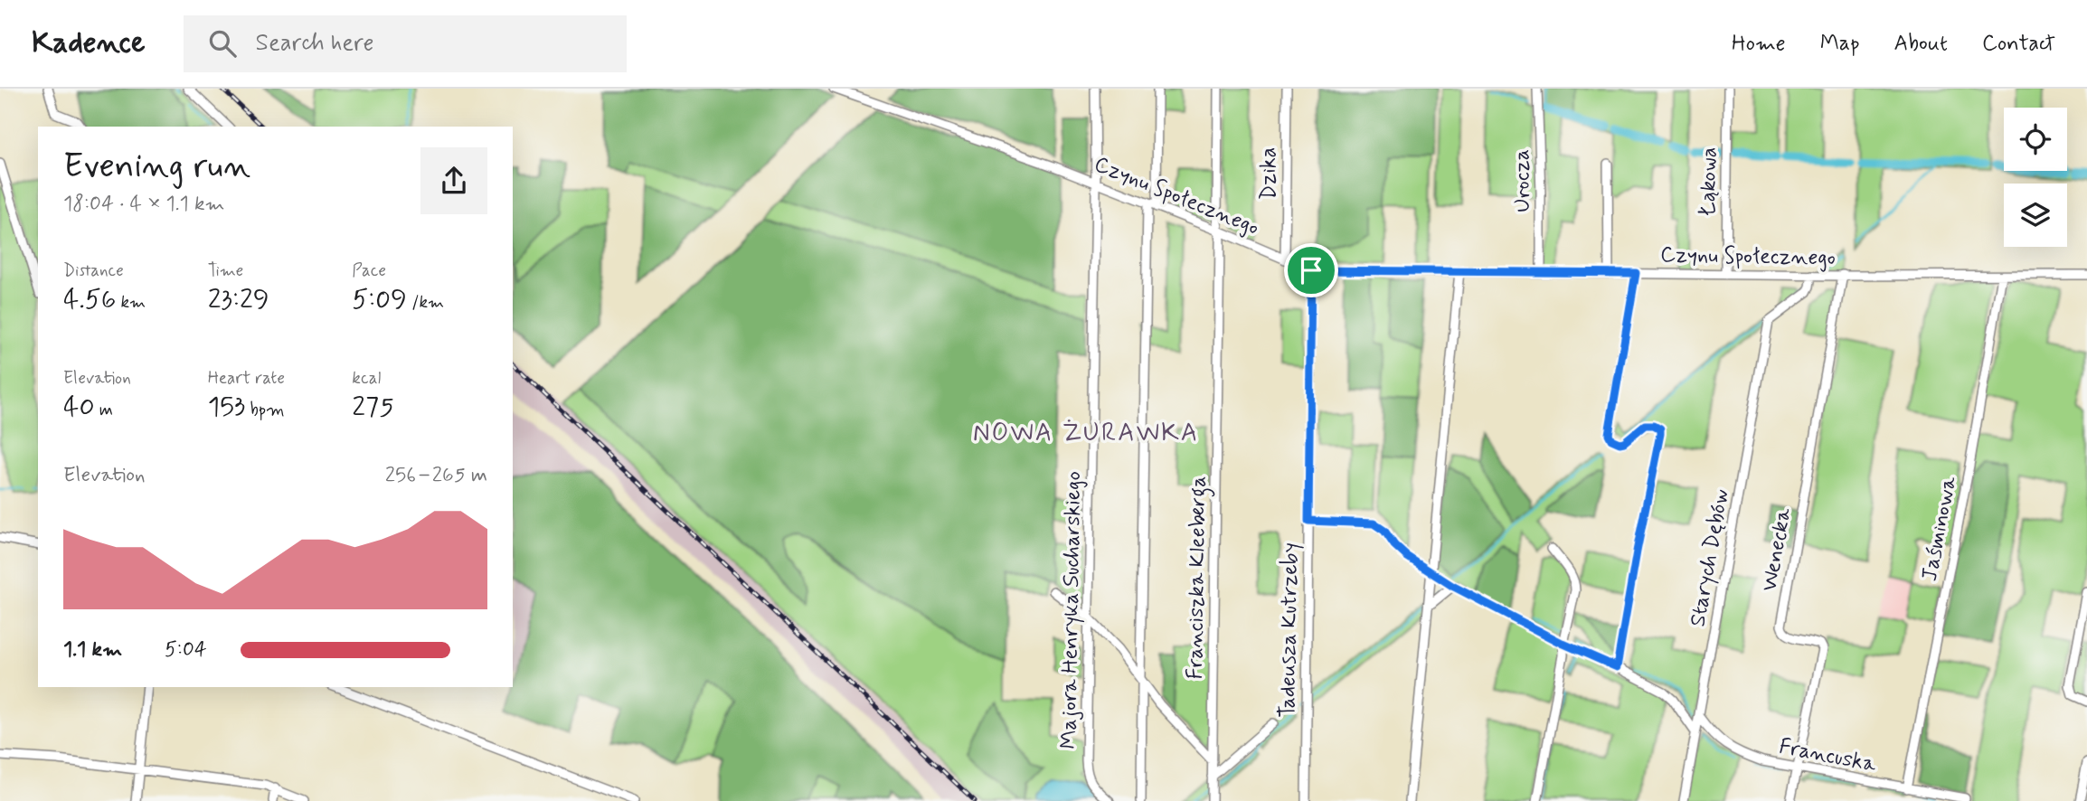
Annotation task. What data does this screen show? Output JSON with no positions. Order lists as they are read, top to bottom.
{
  "streets": {
    "street": [
      "Dzika",
      "Urocza",
      "Łąkowa",
      "Czynu Społecznego",
      "Jaśminowa",
      "Wenecka",
      "Starych Dębów",
      "Franciszka Kleeberga",
      "Majora Henryka Sucharskiego",
      "Tadeusza Kutrzeby",
      "Francuska"
    ]
  },
  "crossings": [
    ["Dzika", "Czynu Społecznego"],
    ["Urocza", "Czynu Społecznego"],
    ["Łąkowa", "Czynu Społecznego"],
    ["Czynu Społecznego", "Jaśminowa"],
    ["Czynu Społecznego", "Wenecka"],
    ["Czynu Społecznego", "Starych Dębów"],
    ["Czynu Społecznego", "Franciszka Kleeberga"],
    ["Czynu Społecznego", "Majora Henryka Sucharskiego"],
    ["Czynu Społecznego", "Tadeusza Kutrzeby"],
    ["Jaśminowa", "Francuska"],
    ["Wenecka", "Francuska"],
    ["Starych Dębów", "Francuska"]
  ],
  "districts": ["NOWA ŻURAWKA"],
  "page": {
    "header": "Kadence",
    "search": "Search here",
    "nav": [
      "Home",
      "Map",
      "About",
      "Contact"
    ],
    "heading": ["Evening run", "18:04 · 4 × 1.1 km"],
    "stats": [
      ["Distance", "4.56 km"],
      ["Time", "23:29"],
      ["Pace", "5:09 /km"],
      ["Elevation", "40 m"],
      ["Heart rate", "153 bpm"],
      ["kcal", "275"]
    ],
    "chart": ["Elevation", "256–265 m"],
    "list": [
      {
        "name": "1.1 km",
        "note": "5:04"
      }
    ]
  }
}
